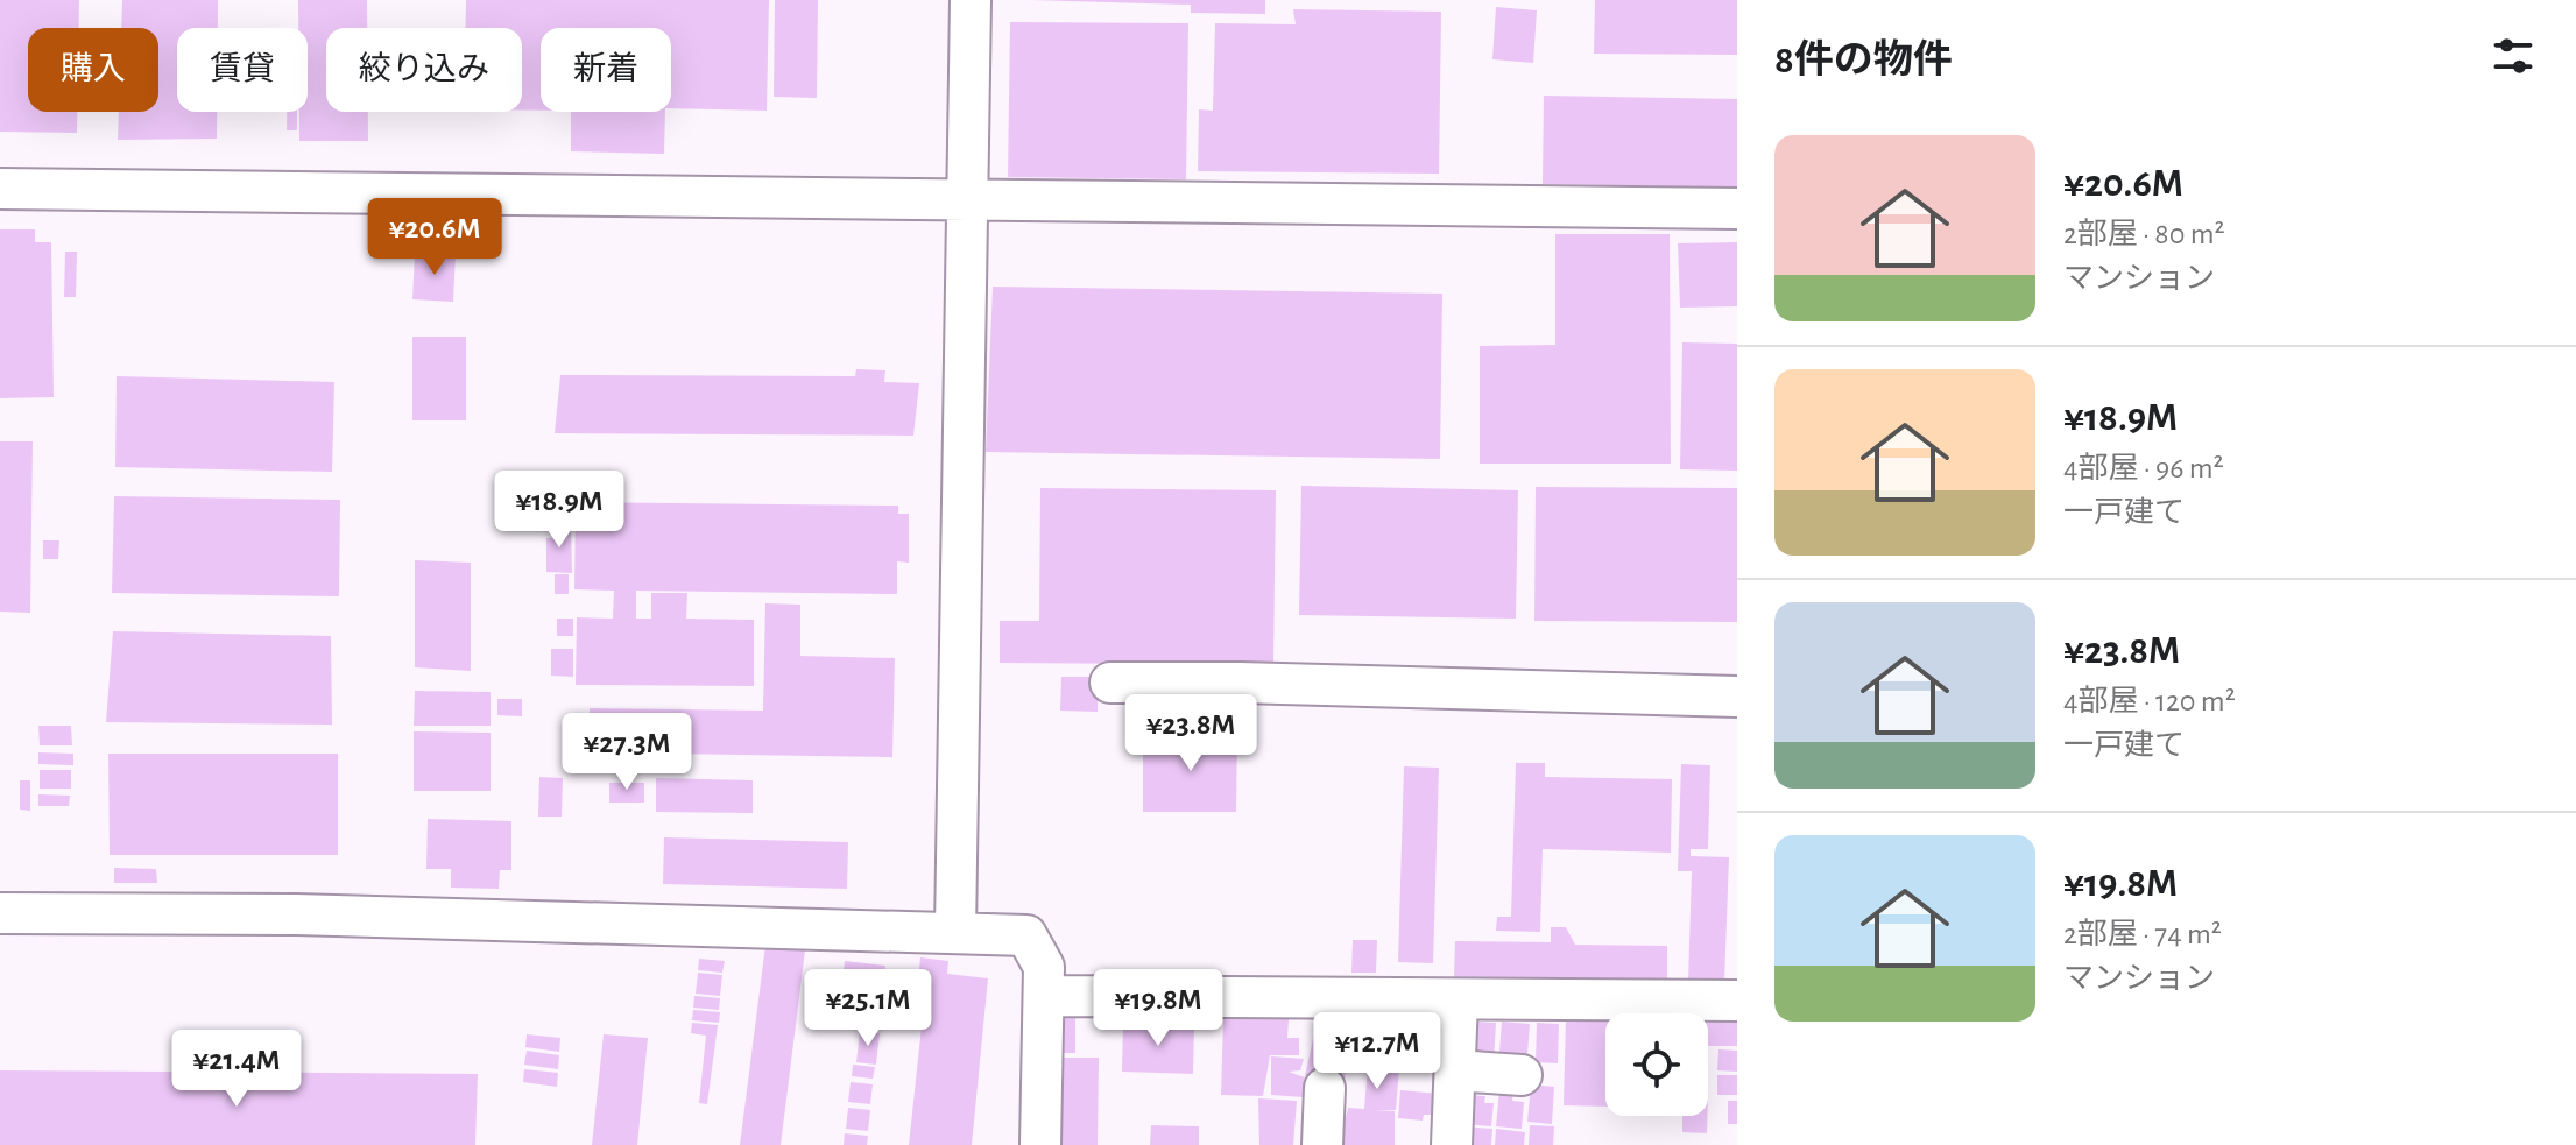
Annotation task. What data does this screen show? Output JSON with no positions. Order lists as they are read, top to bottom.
{
  "page": {
    "heading": "8件の物件",
    "chip": [
      "購入",
      "賃貸",
      "絞り込み",
      "新着"
    ],
    "list": [
      {
        "name": "¥20.6M",
        "note": "2部屋 · 80 m² · マンション"
      },
      {
        "name": "¥18.9M",
        "note": "4部屋 · 96 m² · 一戸建て"
      },
      {
        "name": "¥23.8M",
        "note": "4部屋 · 120 m² · 一戸建て"
      },
      {
        "name": "¥19.8M",
        "note": "2部屋 · 74 m² · マンション"
      }
    ],
    "price": [
      "¥20.6M",
      "¥18.9M",
      "¥23.8M",
      "¥27.3M",
      "¥25.1M",
      "¥19.8M",
      "¥12.7M",
      "¥21.4M"
    ]
  }
}
